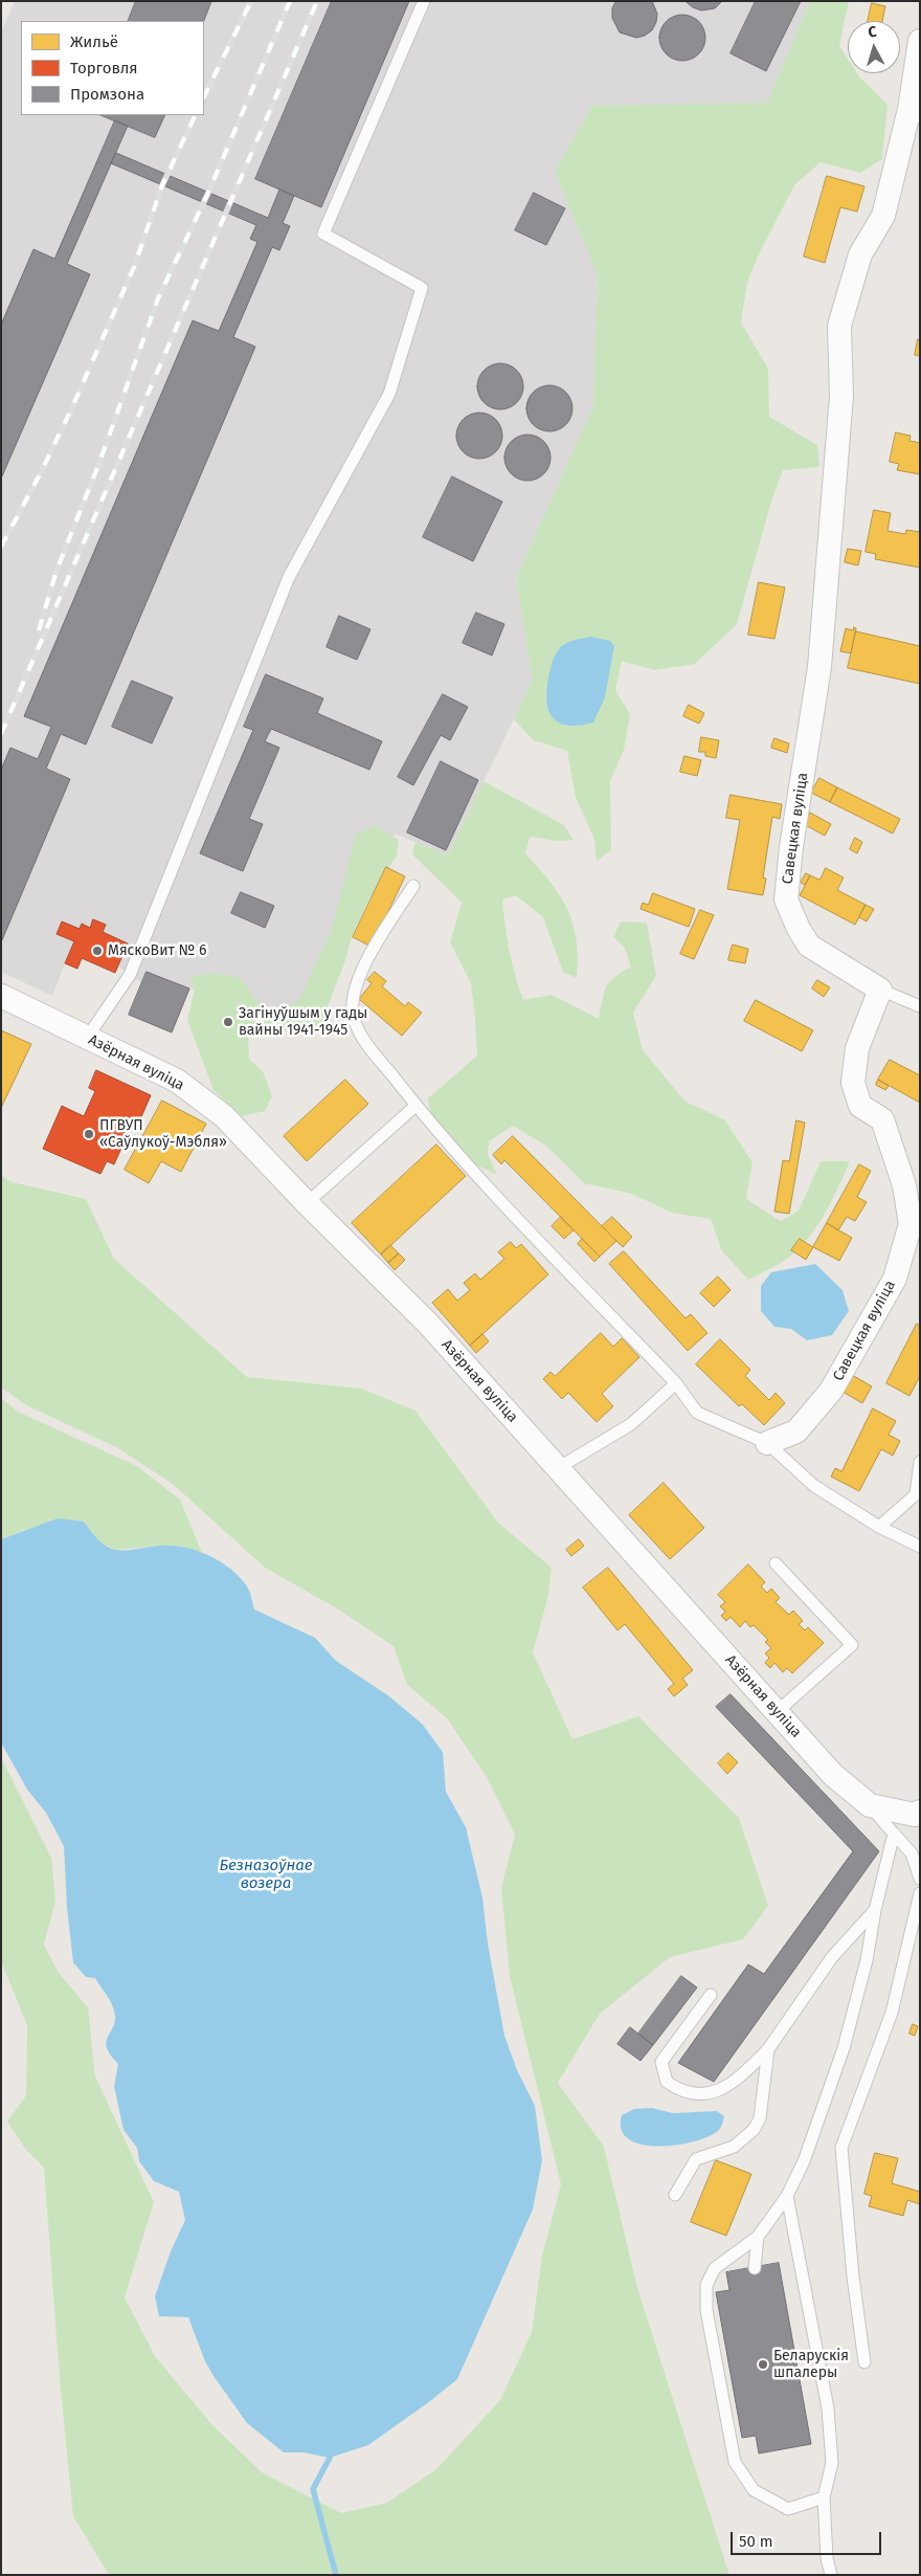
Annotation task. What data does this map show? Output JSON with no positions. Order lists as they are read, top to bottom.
{
  "streets": {
    "street": ["Савецкая вуліца", "Азёрная вуліца"]
  },
  "water": ["Безназоўнае возера"],
  "places": [
    "МяскоВит № 6",
    "Загінуўшым у гады вайны 1941-1945",
    "ПГВУП «Саўлукоў-Мэбля»",
    "Беларускія шпалеры"
  ],
  "legend": ["Жильё", "Торговля", "Промзона"],
  "scale_bar": "50 m",
  "north": "top"
}
